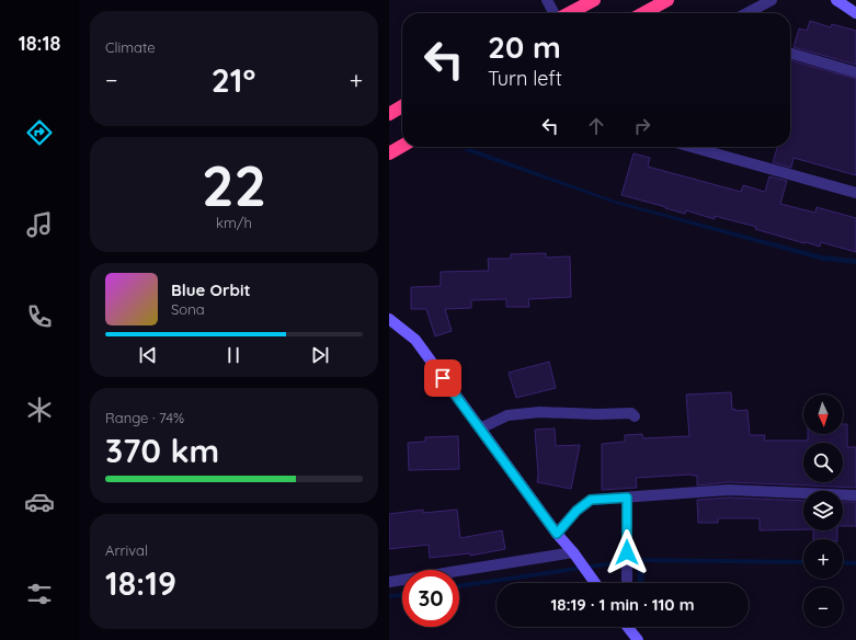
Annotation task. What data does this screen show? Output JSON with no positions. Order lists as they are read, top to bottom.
{
  "north": "bottom",
  "page": {
    "tabs": "18:18",
    "tile": [
      "Climate",
      ["22", "km/h"],
      ["Range · 74%", "370 km"],
      ["Arrival", "18:19"]
    ],
    "turn": ["20 m", "Turn left"],
    "heat": ["−", "21°", "+"],
    "song": ["Blue Orbit", "Sona"],
    "map_buttons": ["+", "−"],
    "limit": "30",
    "trip": "18:19 · 1 min · 110 m"
  }
}
